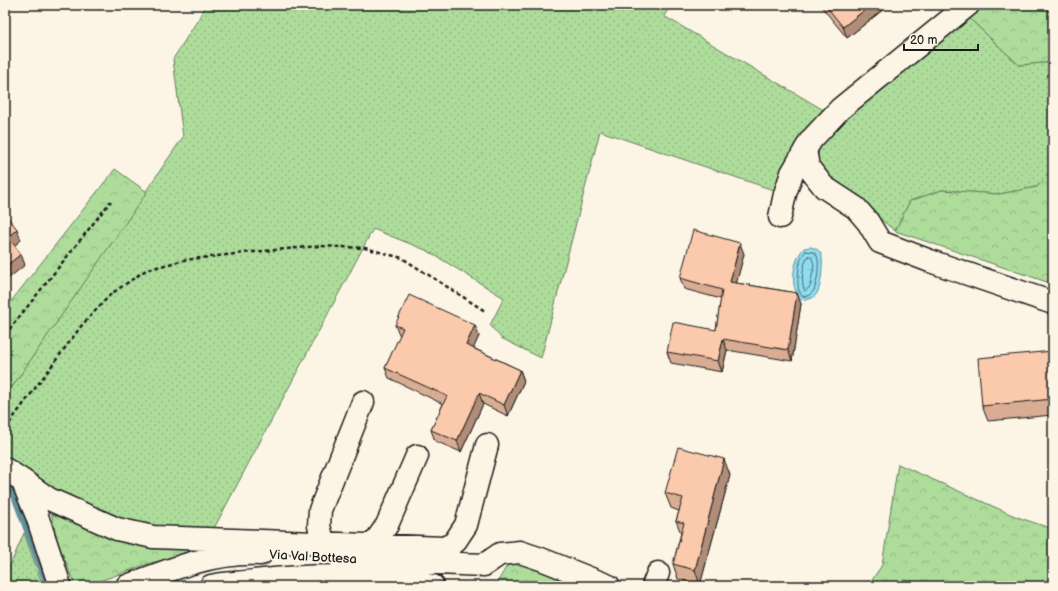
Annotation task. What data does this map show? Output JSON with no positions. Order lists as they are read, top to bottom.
{
  "streets": {
    "street": ["Via Val Bottesa"]
  },
  "scale_bar": "20 m"
}
